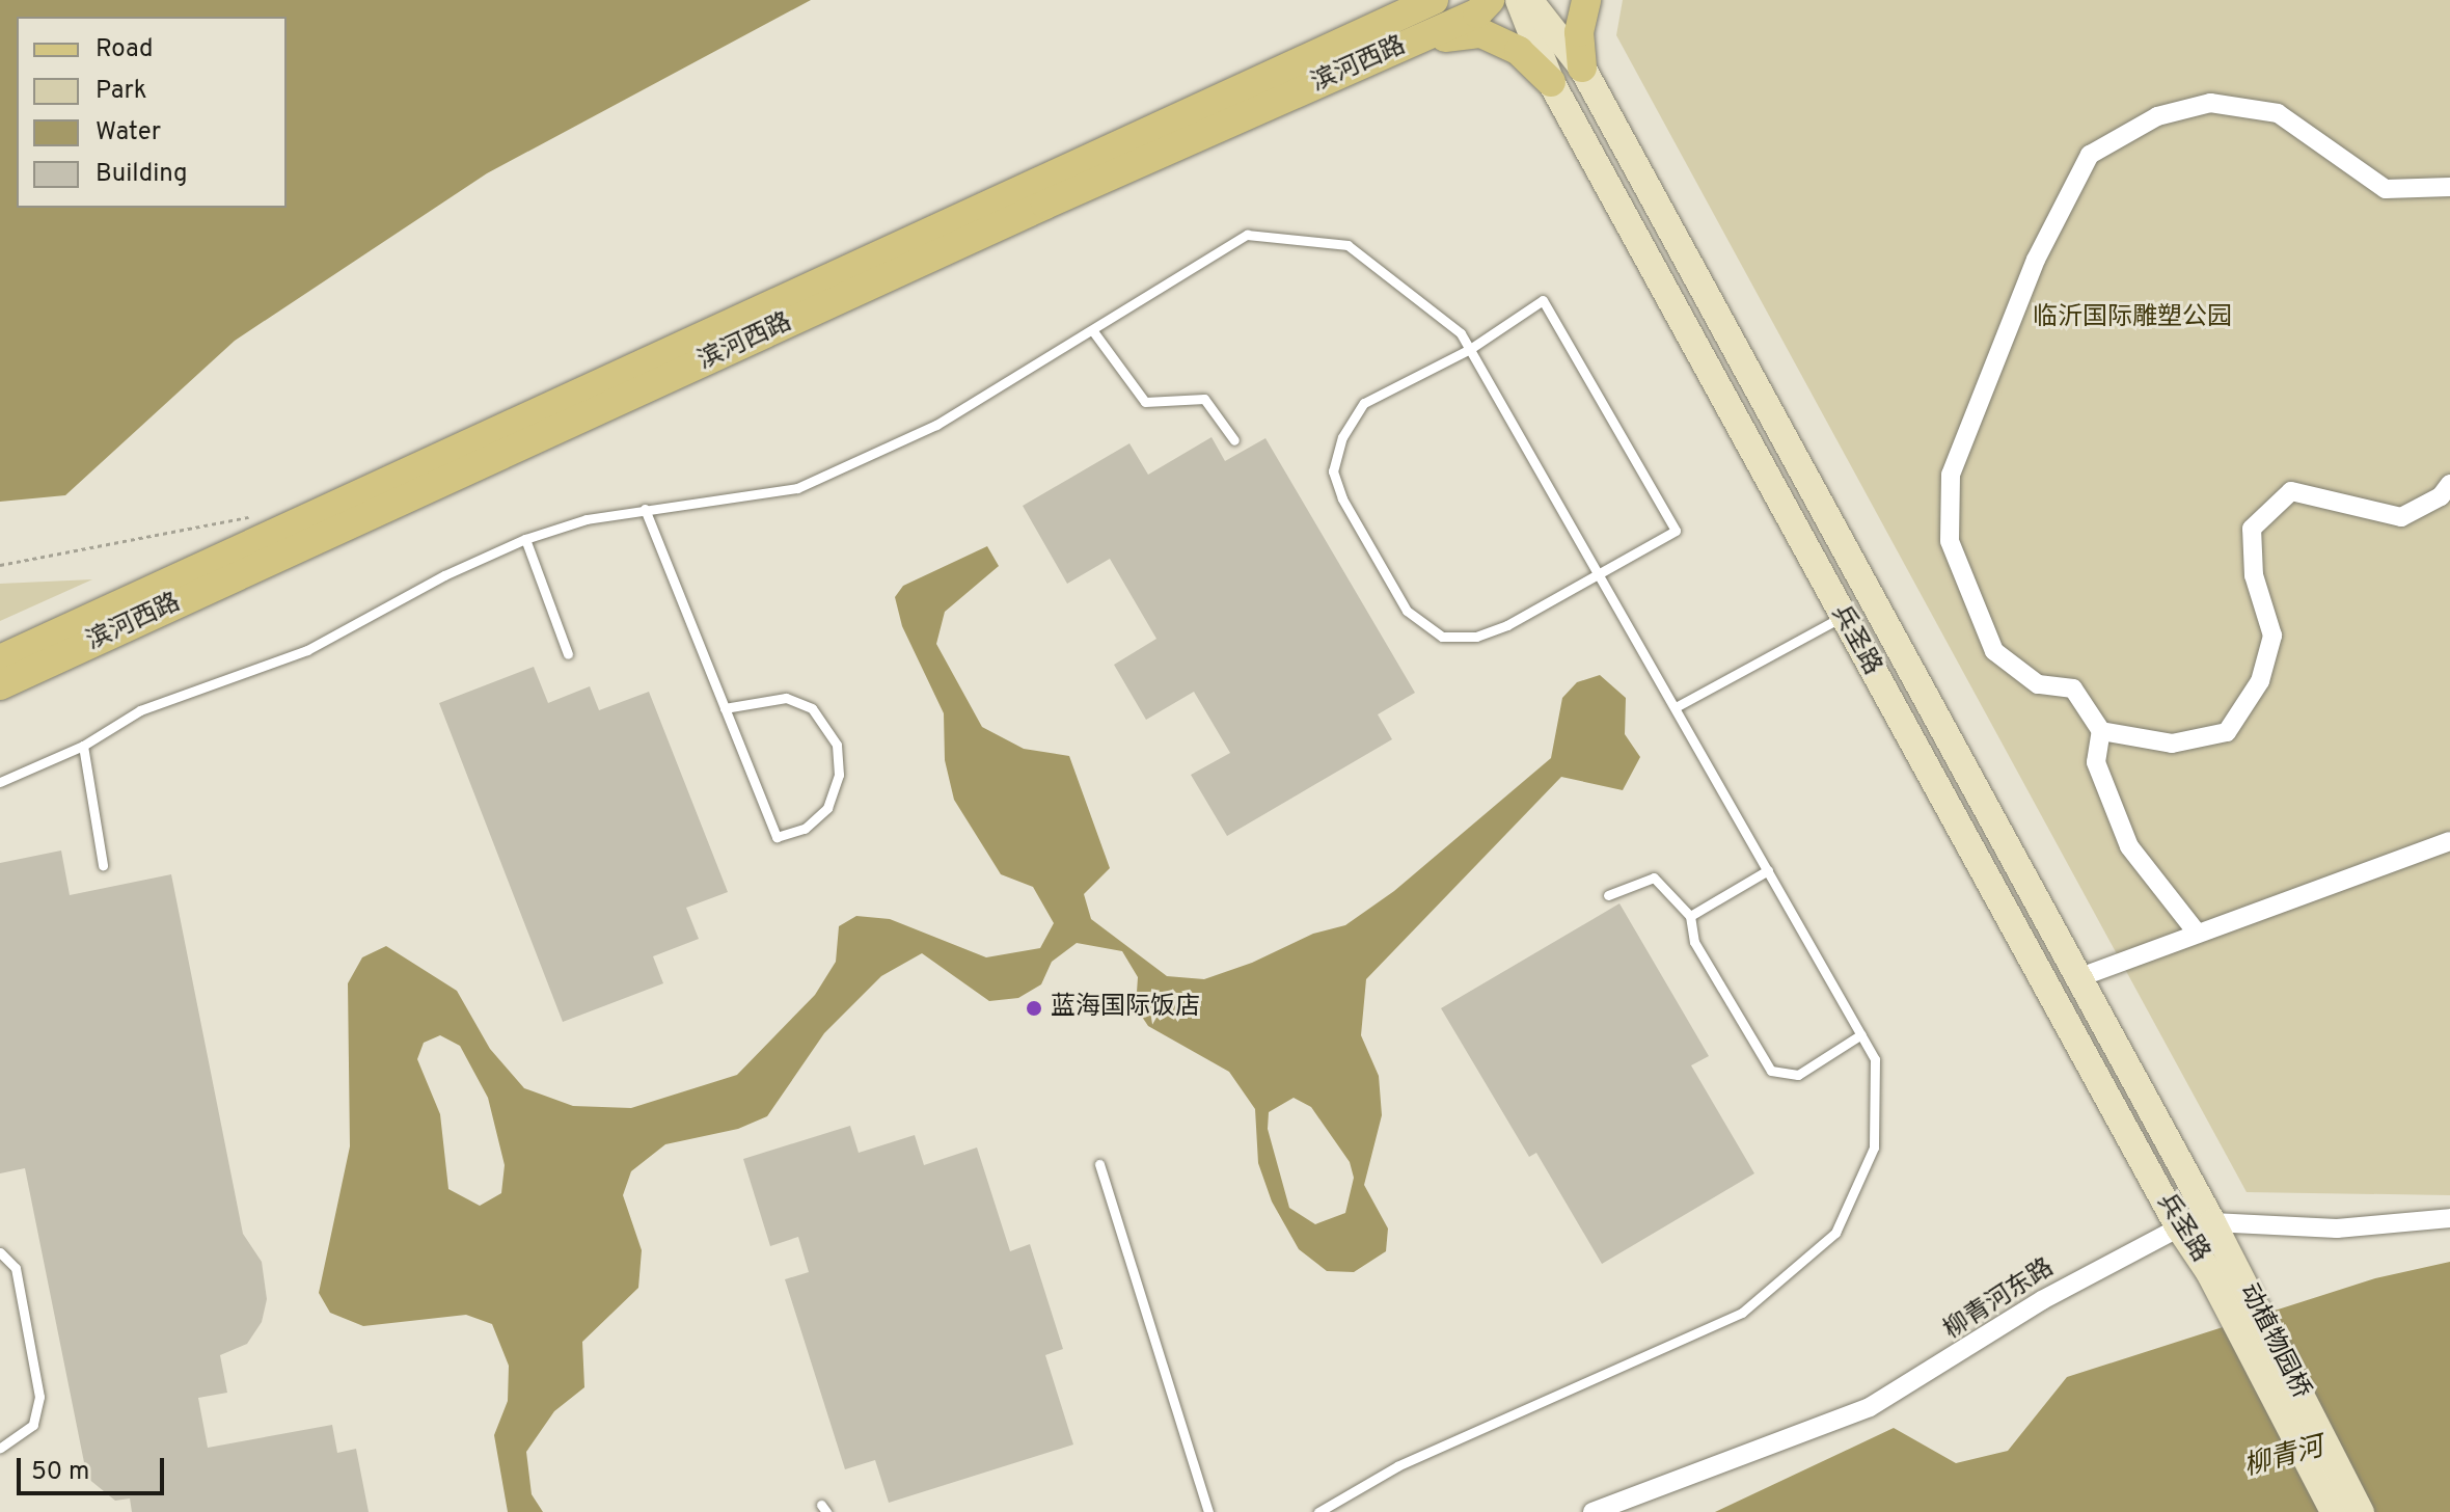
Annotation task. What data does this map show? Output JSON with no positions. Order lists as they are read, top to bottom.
{
  "streets": {
    "main road": ["滨河西路", "兵圣路", "动植物园桥"],
    "street": ["柳青河东路"]
  },
  "crossings": [
    ["兵圣路", "柳青河东路"],
    ["兵圣路", "动植物园桥"]
  ],
  "water": ["柳青河"],
  "parks": ["临沂国际雕塑公园"],
  "places": ["蓝海国际饭店"],
  "legend": [
    "Road",
    "Park",
    "Water",
    "Building"
  ],
  "scale_bar": "50 m"
}
